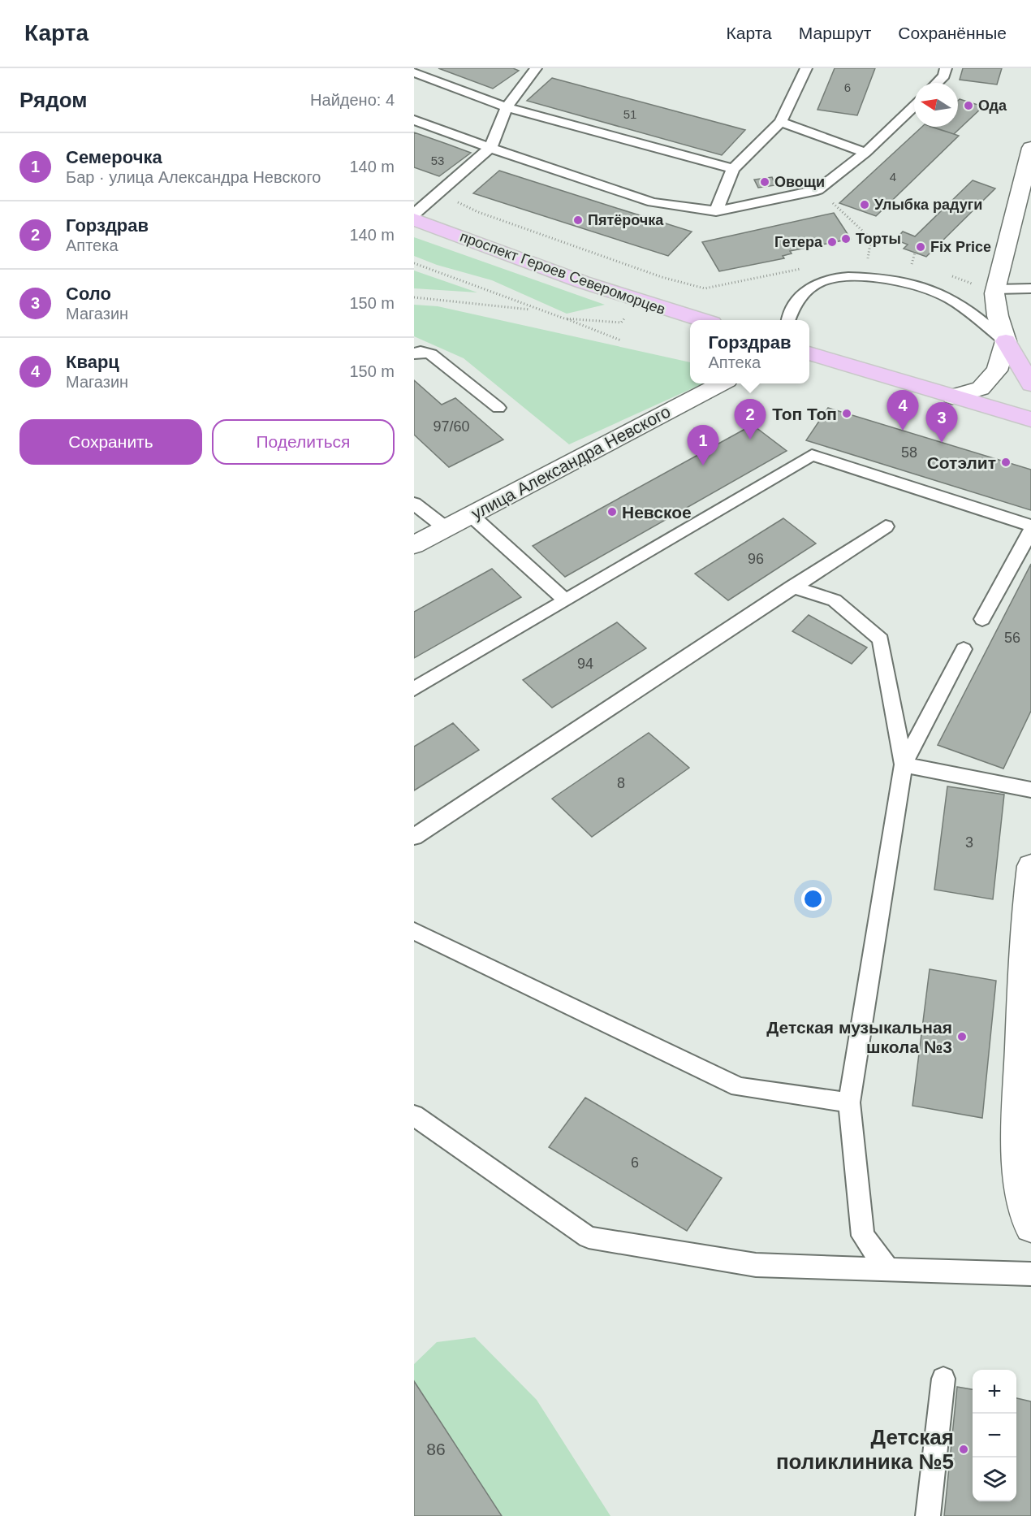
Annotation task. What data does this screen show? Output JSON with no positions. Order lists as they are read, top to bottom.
{
  "streets": {
    "main road": ["проспект Героев Североморцев"],
    "street": ["улица Александра Невского"]
  },
  "places": [
    "Ода",
    "Овощи",
    "Улыбка радуги",
    "Пятёрочка",
    "Торты",
    "Гетера",
    "Fix Price",
    "Топ Топ",
    "Сотэлит",
    "Невское",
    "Детская музыкальная школа №3",
    "Детская поликлиника №5"
  ],
  "house_numbers": [
    "6",
    "51",
    "53",
    "4",
    "97/60",
    "58",
    "96",
    "56",
    "94",
    "8",
    "3",
    "6",
    "86"
  ],
  "north": "left",
  "page": {
    "header": "Карта",
    "nav": ["Карта", "Маршрут", "Сохранённые"],
    "heading": ["Рядом", "Найдено: 4"],
    "list": [
      {
        "mark": "1",
        "name": "Семерочка",
        "note": "Бар · улица Александра Невского",
        "value": "140 m"
      },
      {
        "mark": "2",
        "name": "Горздрав",
        "note": "Аптека",
        "value": "140 m"
      },
      {
        "mark": "3",
        "name": "Соло",
        "note": "Магазин",
        "value": "150 m"
      },
      {
        "mark": "4",
        "name": "Кварц",
        "note": "Магазин",
        "value": "150 m"
      }
    ],
    "popup": ["Горздрав", "Аптека"],
    "pins": [
      "4",
      "2",
      "3",
      "1"
    ],
    "buttons": ["Сохранить", "Поделиться"],
    "map_buttons": ["+", "−"]
  }
}
